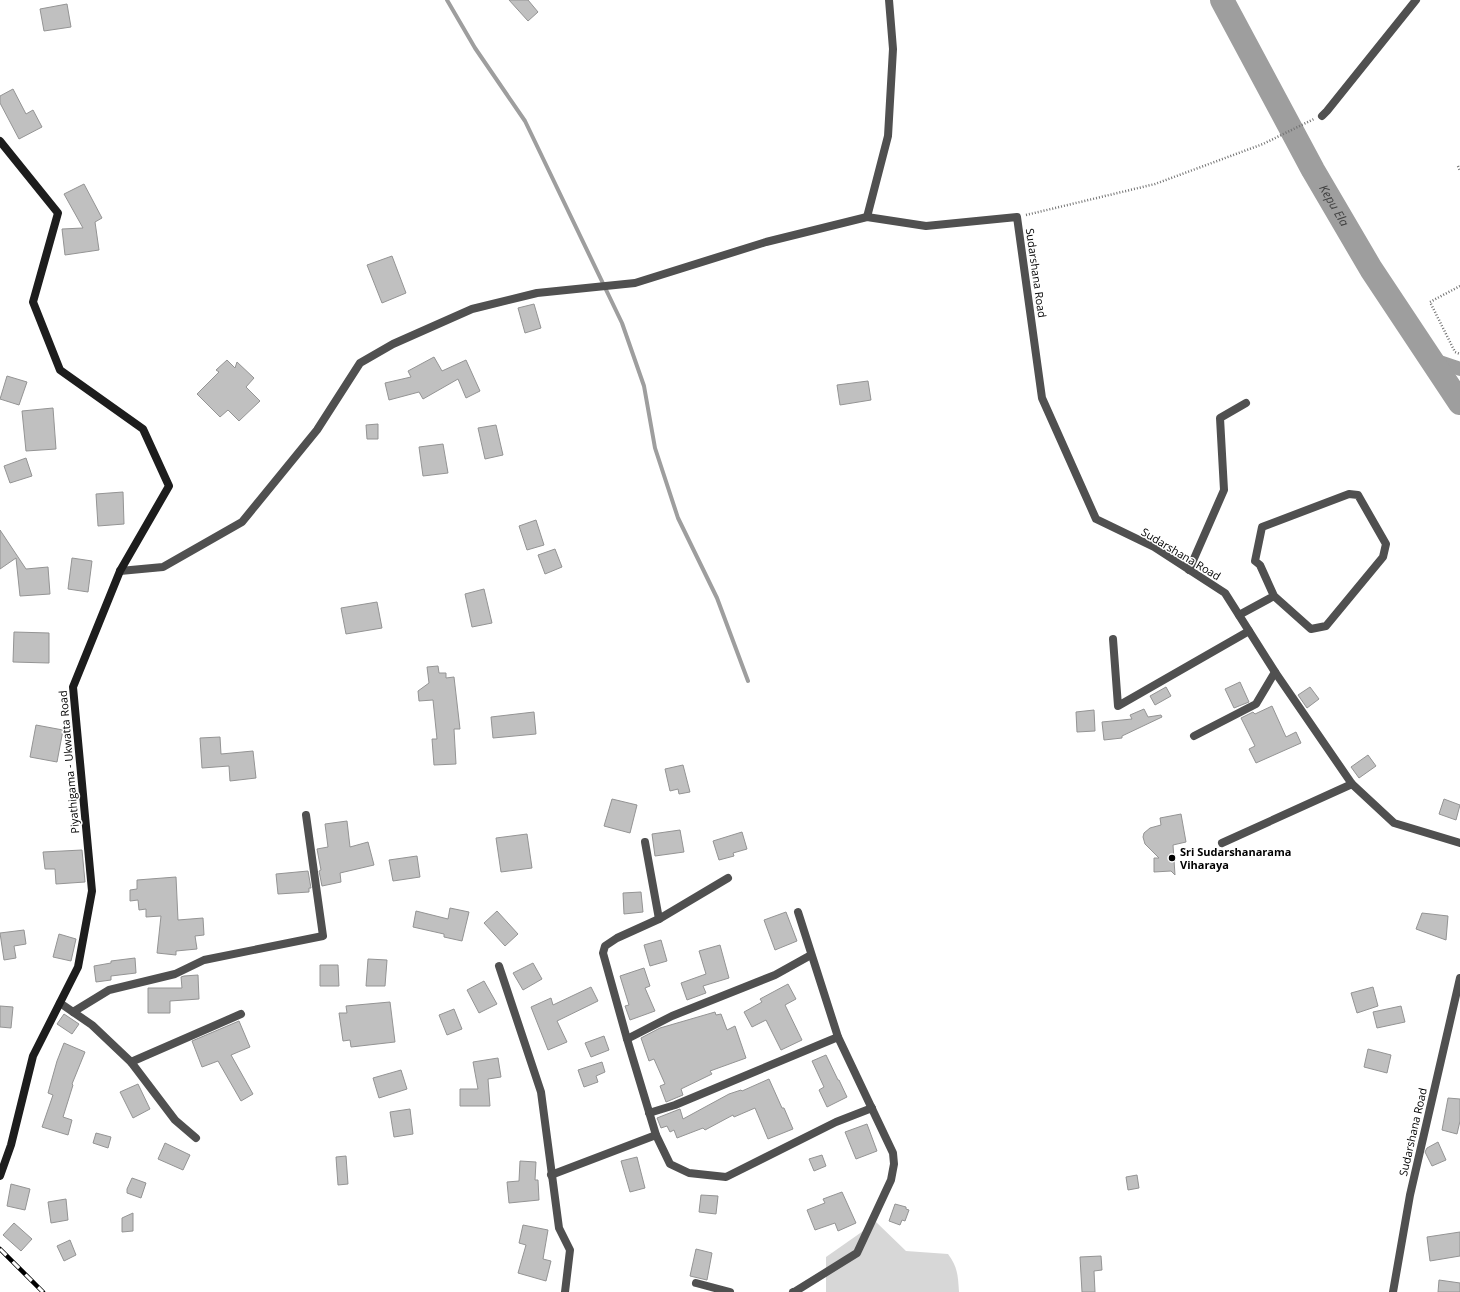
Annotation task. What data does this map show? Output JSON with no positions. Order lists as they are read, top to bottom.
{
  "streets": {
    "street": ["Sudarshana Road", "Piyathigama - Ukwatta Road"]
  },
  "water": ["Kepu Ela"],
  "places": ["Sri Sudarshanarama Viharaya"]
}
